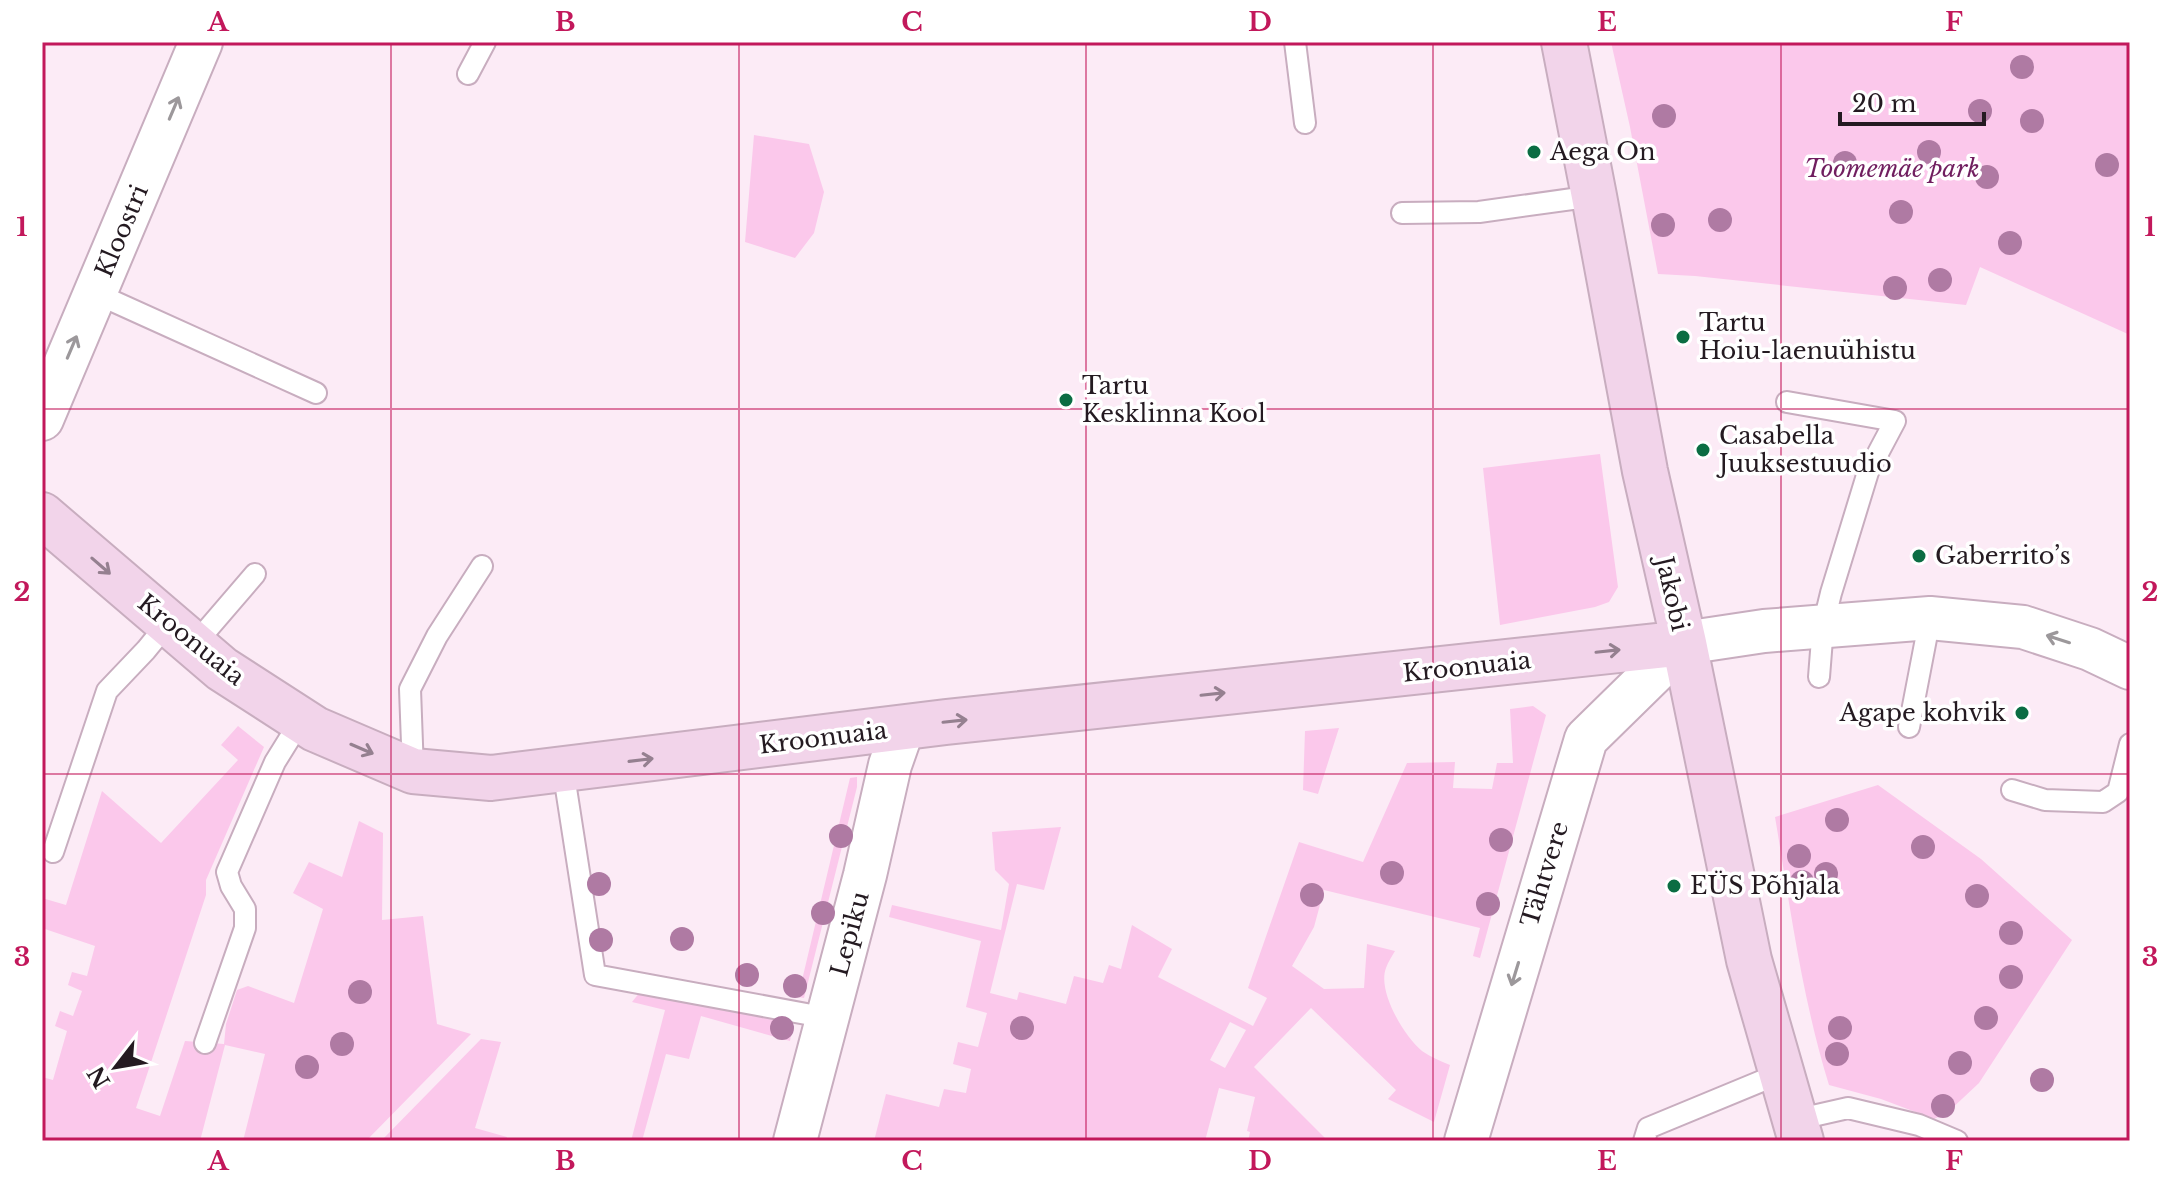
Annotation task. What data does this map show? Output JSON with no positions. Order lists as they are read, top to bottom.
{
  "streets": {
    "main road": ["Jakobi", "Kroonuaia"],
    "street": ["Kloostri", "Tähtvere", "Lepiku"]
  },
  "crossings": [
    ["Jakobi", "Kroonuaia"],
    ["Jakobi", "Tähtvere"],
    ["Kroonuaia", "Tähtvere"],
    ["Kroonuaia", "Lepiku"]
  ],
  "one_way": ["Kloostri", "Kroonuaia", "Tähtvere"],
  "parks": ["Toomemäe park"],
  "places": [
    "Aega On",
    "Tartu Hoiu-laenuühistu",
    "Tartu Kesklinna Kool",
    "Casabella Juuksestuudio",
    "Gaberrito’s",
    "Agape kohvik",
    "EÜS Põhjala"
  ],
  "scale_bar": "20 m",
  "north": "bottom left",
  "grid": {
    "columns": [
      "A",
      "B",
      "C",
      "D",
      "E",
      "F"
    ],
    "rows": ["1", "2", "3"]
  }
}
